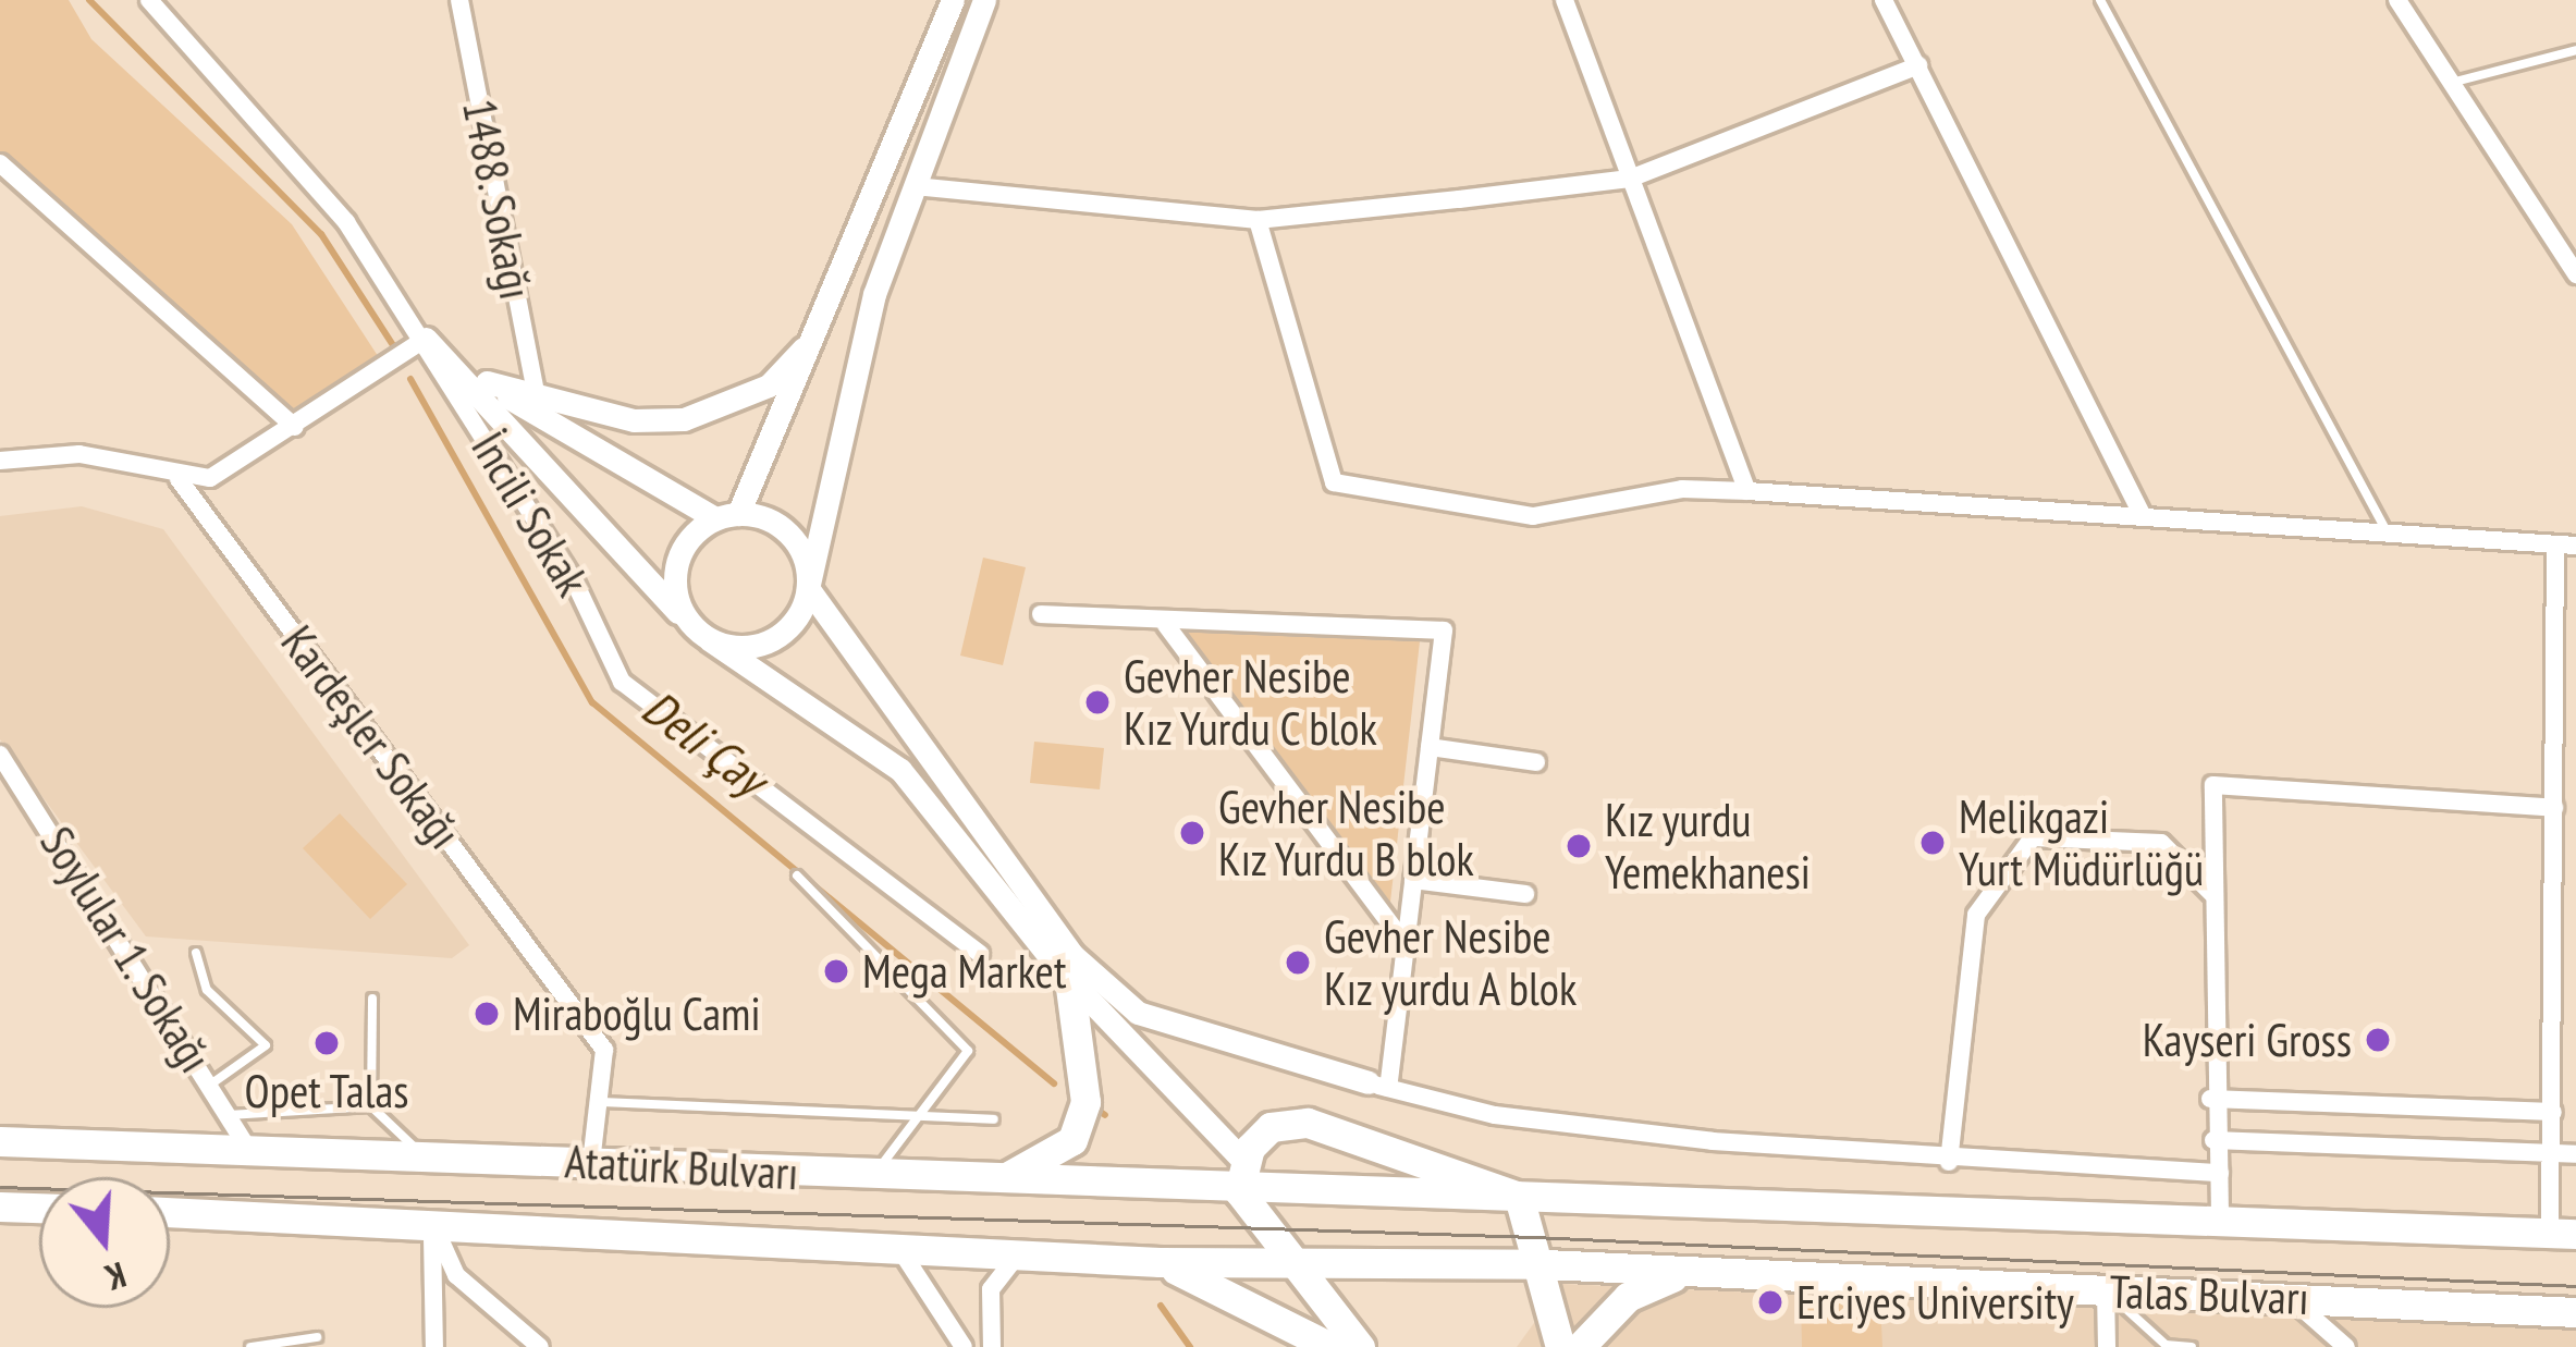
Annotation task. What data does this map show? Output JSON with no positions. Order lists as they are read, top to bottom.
{
  "streets": {
    "main road": ["Atatürk Bulvarı", "Talas Bulvarı"],
    "street": [
      "1488. Sokağı",
      "İncili Sokak",
      "Kardeşler Sokağı",
      "Soylular 1. Sokağı"
    ]
  },
  "crossings": [
    ["Kardeşler Sokağı", "Atatürk Bulvarı"],
    ["Soylular 1. Sokağı", "Atatürk Bulvarı"],
    ["Atatürk Bulvarı", "Talas Bulvarı"]
  ],
  "water": ["Deli Çay"],
  "places": [
    "Gevher Nesibe Kız Yurdu C blok",
    "Gevher Nesibe Kız Yurdu B blok",
    "Melikgazi Yurt Müdürlüğü",
    "Kız yurdu Yemekhanesi",
    "Gevher Nesibe Kız yurdu A blok",
    "Mega Market",
    "Miraboğlu Cami",
    "Kayseri Gross",
    "Opet Talas",
    "Erciyes University"
  ],
  "north": "bottom"
}
